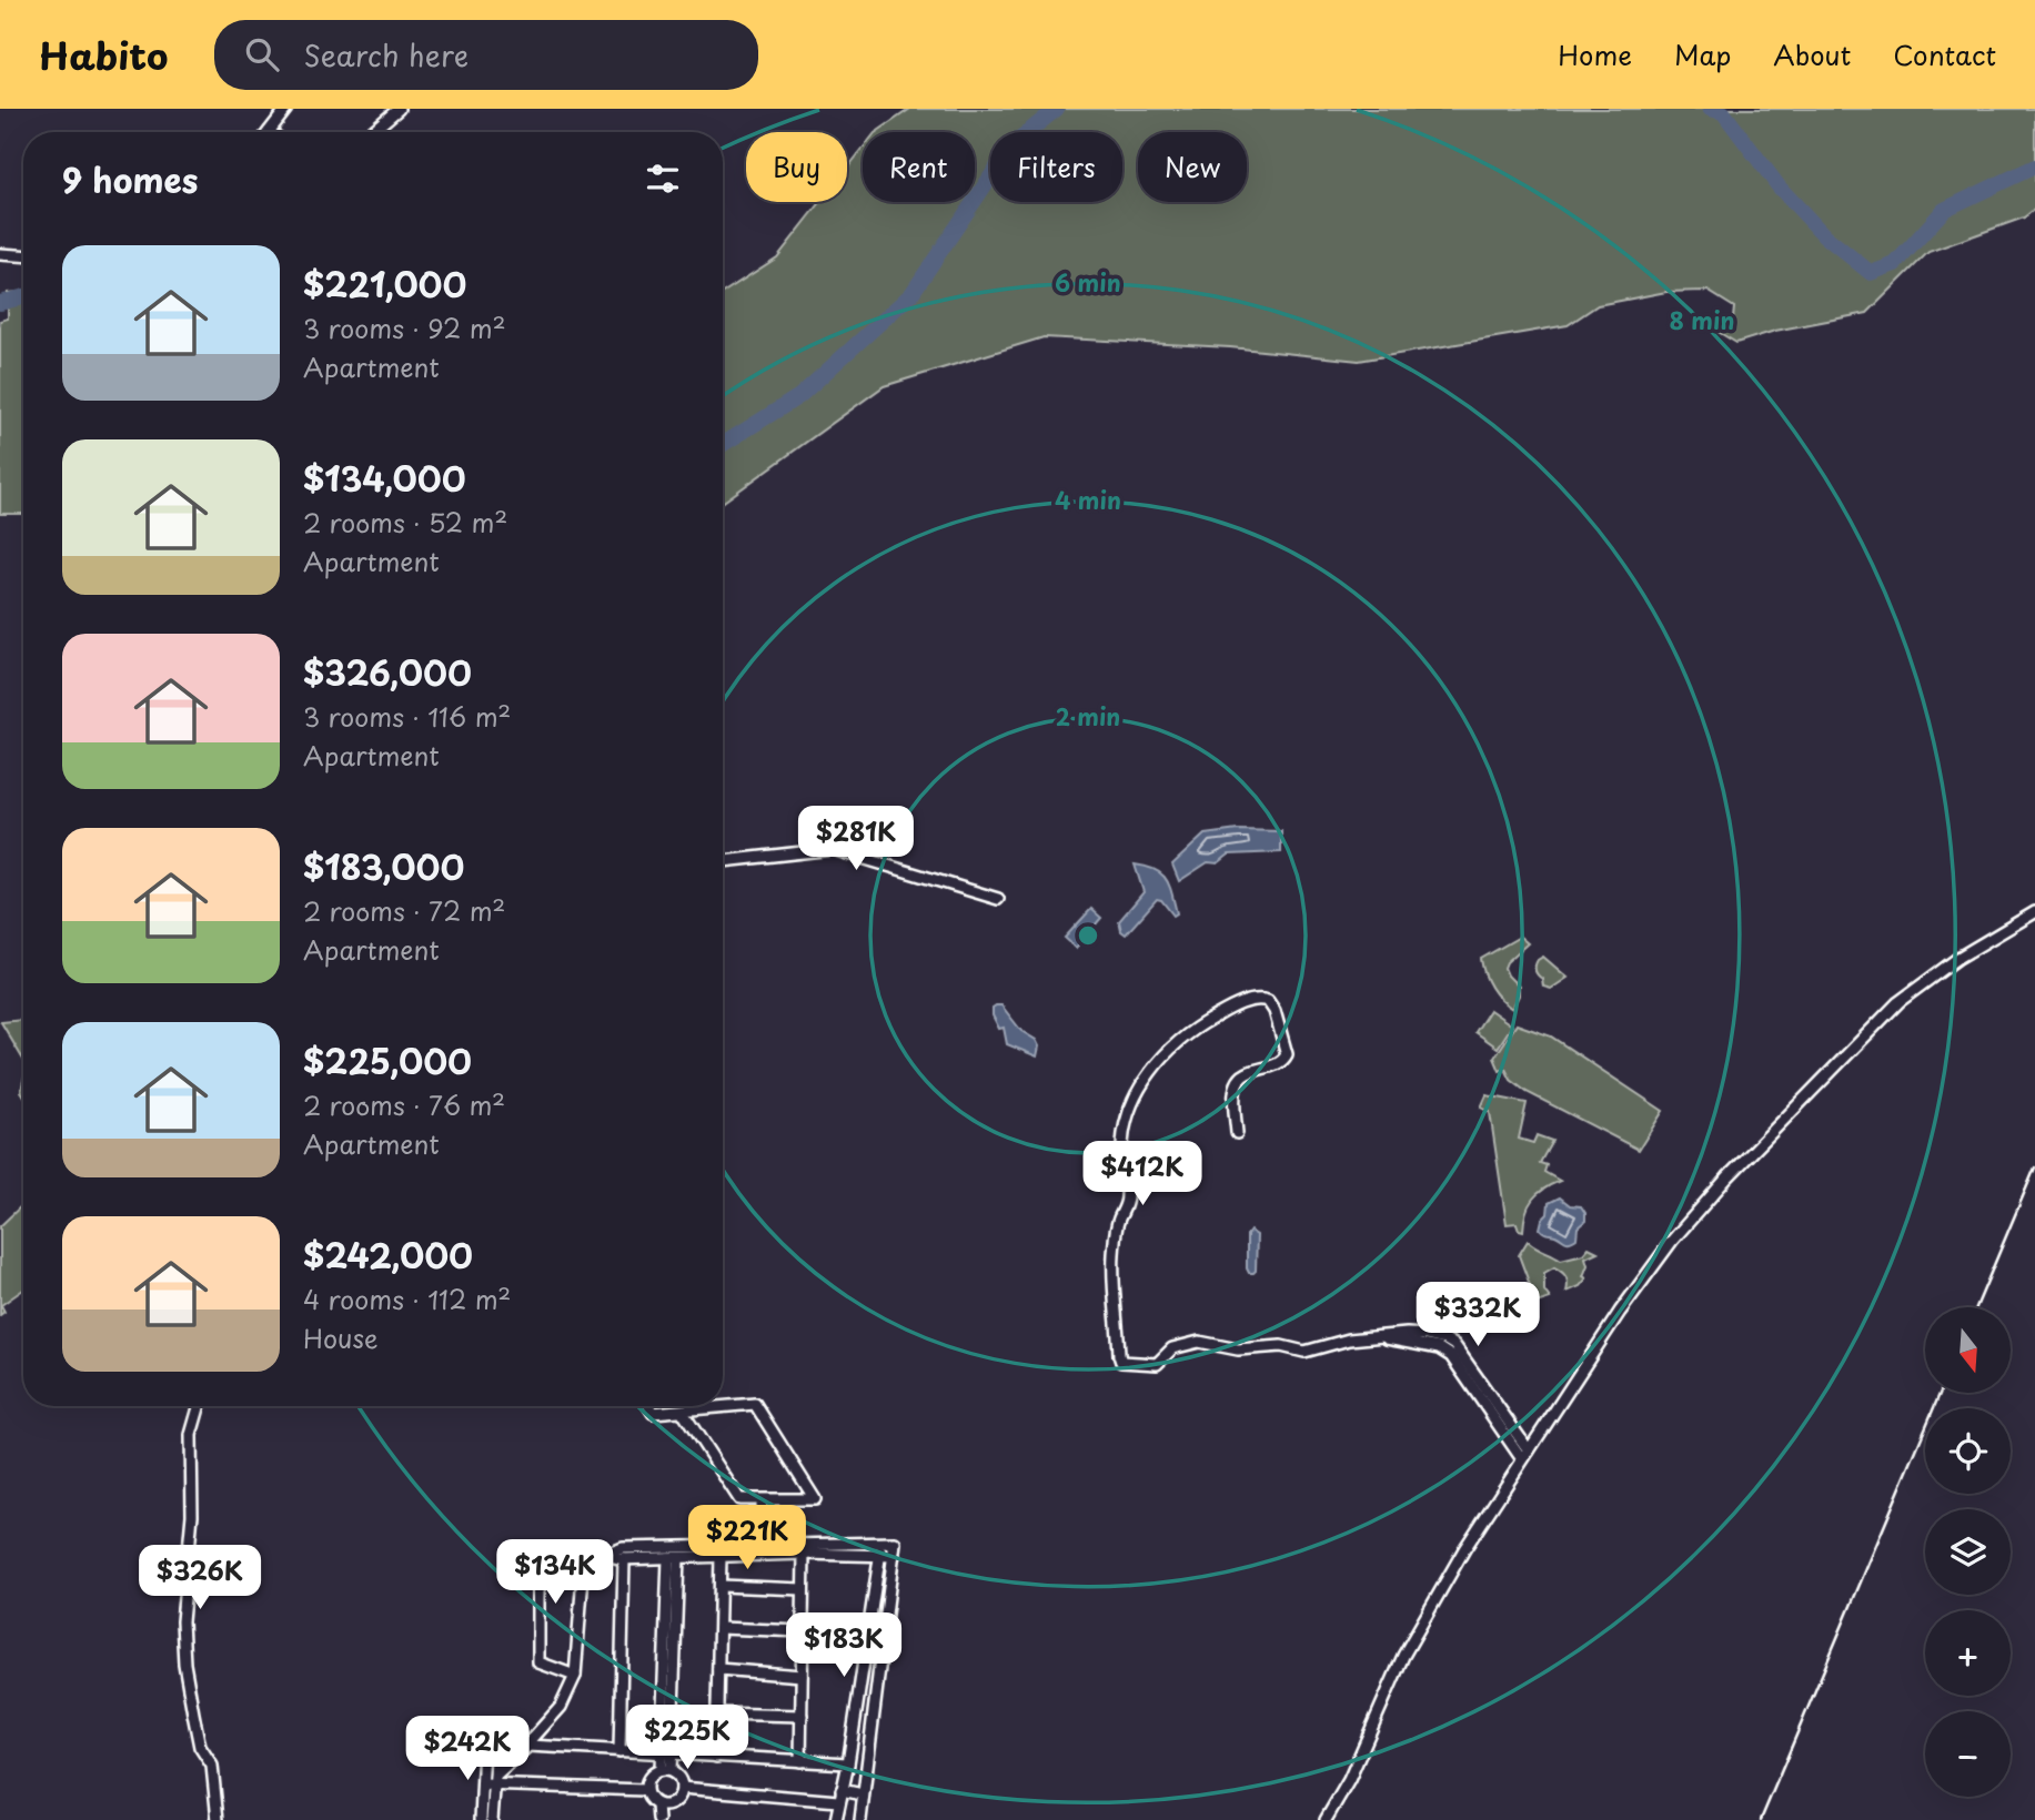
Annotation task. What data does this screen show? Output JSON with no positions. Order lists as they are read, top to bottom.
{
  "north": "bottom",
  "page": {
    "header": "Habito",
    "search": "Search here",
    "nav": [
      "Home",
      "Map",
      "About",
      "Contact"
    ],
    "chip": [
      "Buy",
      "Rent",
      "Filters",
      "New"
    ],
    "heading": "9 homes",
    "list": [
      {
        "name": "$221,000",
        "note": "3 rooms · 92 m² · Apartment"
      },
      {
        "name": "$134,000",
        "note": "2 rooms · 52 m² · Apartment"
      },
      {
        "name": "$326,000",
        "note": "3 rooms · 116 m² · Apartment"
      },
      {
        "name": "$183,000",
        "note": "2 rooms · 72 m² · Apartment"
      },
      {
        "name": "$225,000",
        "note": "2 rooms · 76 m² · Apartment"
      },
      {
        "name": "$242,000",
        "note": "4 rooms · 112 m² · House"
      }
    ],
    "price": [
      "$281K",
      "$412K",
      "$332K",
      "$221K",
      "$134K",
      "$326K",
      "$183K",
      "$225K",
      "$242K"
    ],
    "map_buttons": ["+", "−"]
  },
  "rings": [
    "6 min",
    "8 min",
    "4 min",
    "2 min"
  ]
}
